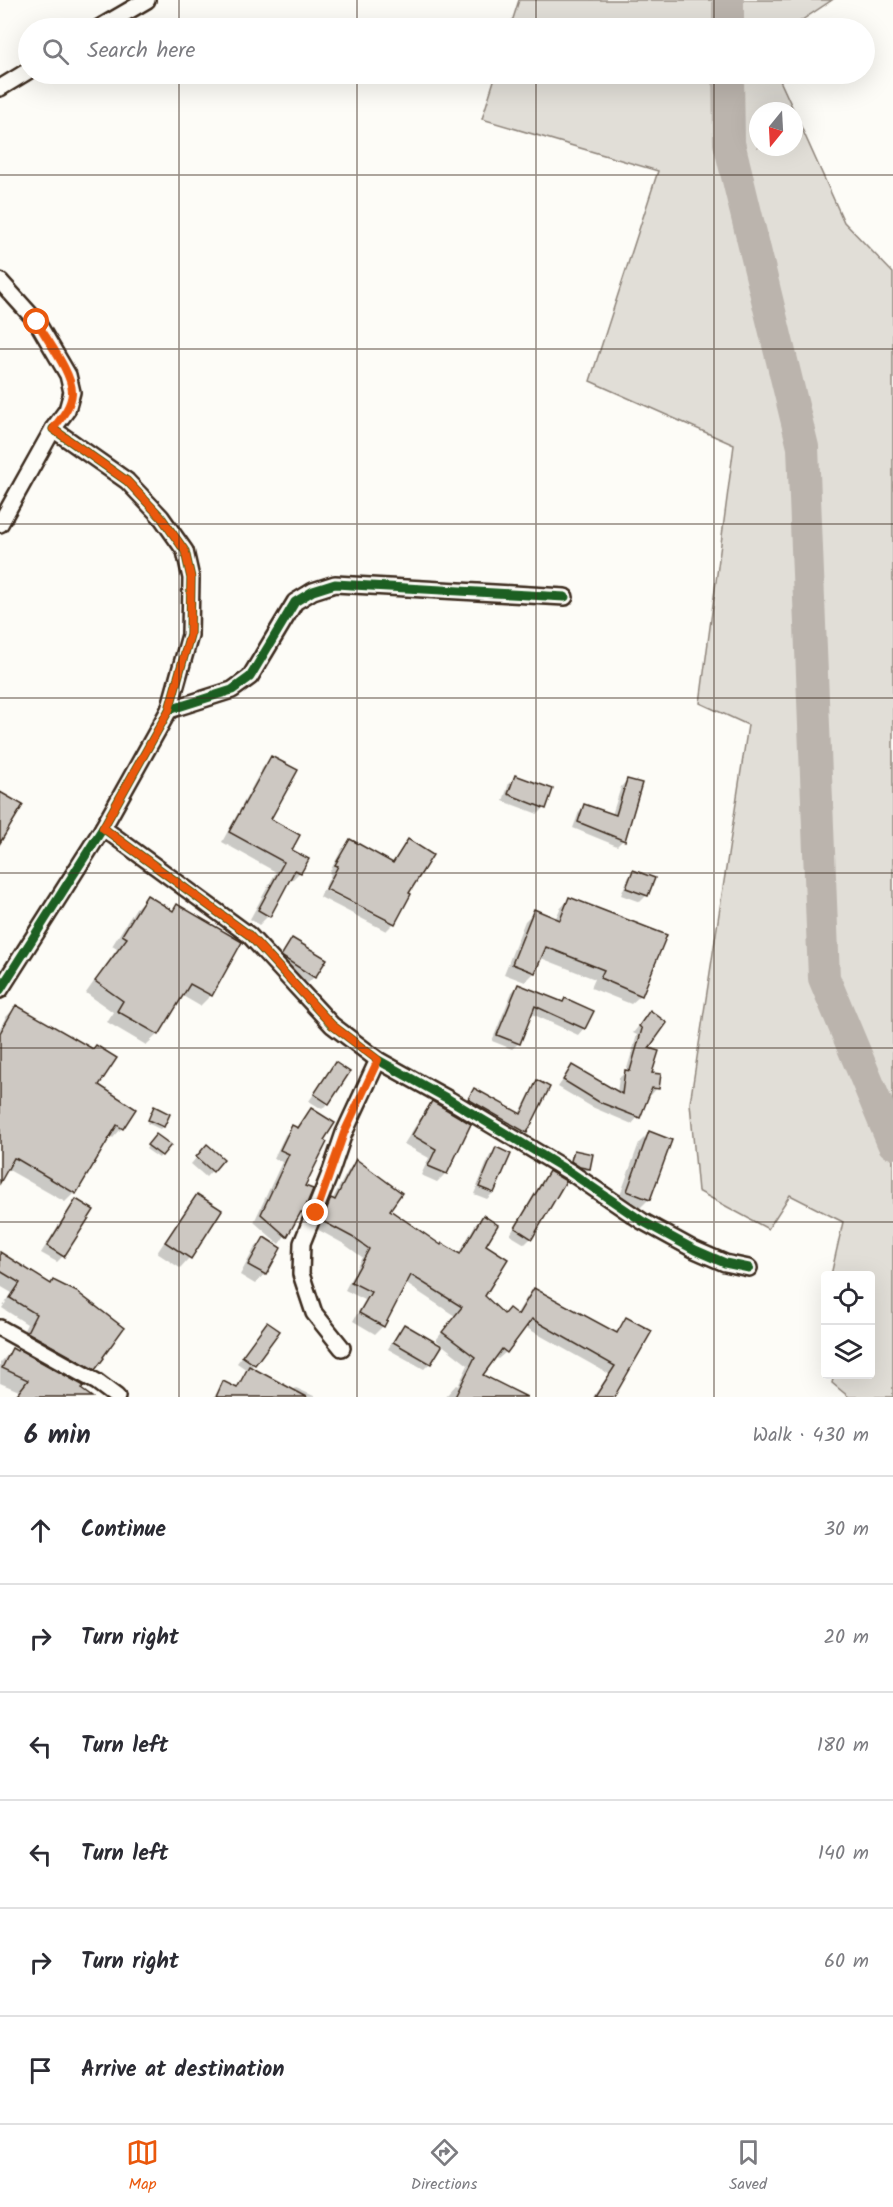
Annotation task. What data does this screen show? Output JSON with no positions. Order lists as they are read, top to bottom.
{
  "north": "bottom",
  "page": {
    "search": "Search here",
    "heading": ["6 min", "Walk · 430 m"],
    "list": [
      ["Continue", "30 m"],
      ["Turn right", "20 m"],
      ["Turn left", "180 m"],
      ["Turn left", "140 m"],
      ["Turn right", "60 m"],
      "Arrive at destination"
    ],
    "nav": ["Map", "Directions", "Saved"]
  }
}
